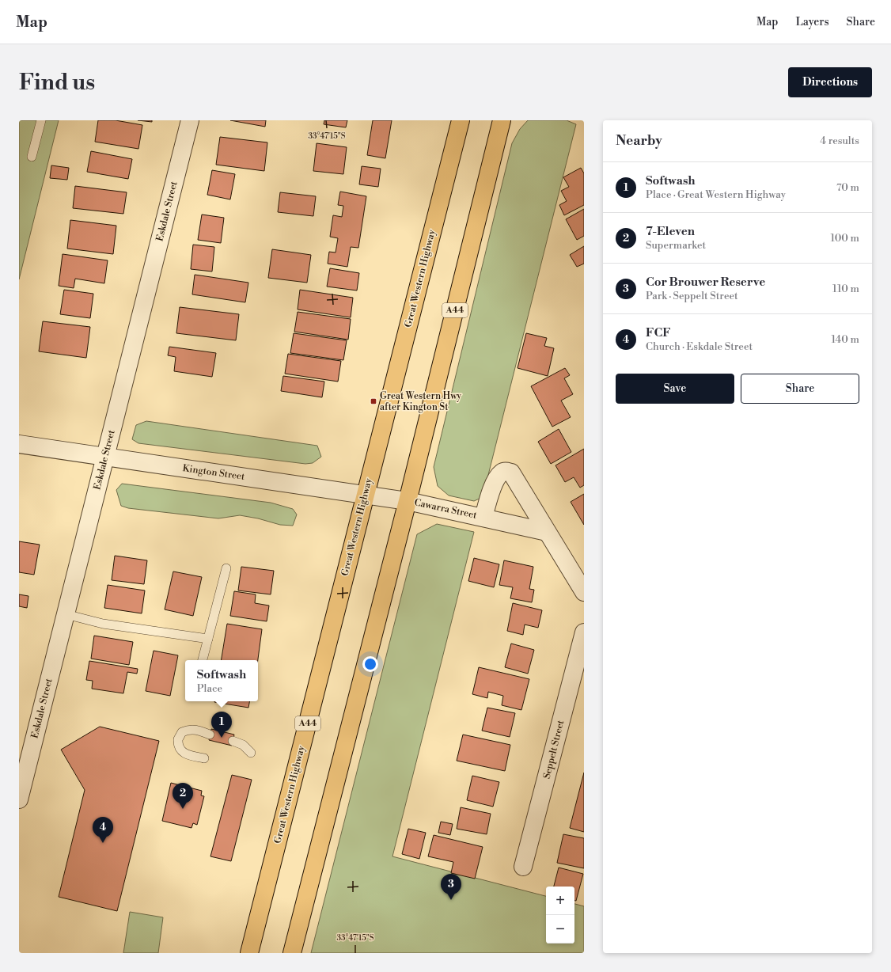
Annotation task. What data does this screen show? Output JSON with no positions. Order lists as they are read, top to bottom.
{
  "streets": {
    "highway": ["Great Western Highway", "A44"],
    "street": [
      "Eskdale Street",
      "Kington Street",
      "Cawarra Street",
      "Seppelt Street"
    ]
  },
  "crossings": [
    ["Eskdale Street", "Kington Street"],
    ["Great Western Highway", "Kington Street"],
    ["A44", "Kington Street"],
    ["A44", "Cawarra Street"],
    ["Kington Street", "Cawarra Street"]
  ],
  "places": {
    "transit": ["Great Western Hwy after Kington St"]
  },
  "page": {
    "header": "Map",
    "nav": ["Map", "Layers", "Share"],
    "buttons": [
      "Directions",
      ["Save", "Share"]
    ],
    "title": "Find us",
    "heading": ["Nearby", "4 results"],
    "list": [
      {
        "mark": "1",
        "name": "Softwash",
        "note": "Place · Great Western Highway",
        "value": "70 m"
      },
      {
        "mark": "2",
        "name": "7-Eleven",
        "note": "Supermarket",
        "value": "100 m"
      },
      {
        "mark": "3",
        "name": "Cor Brouwer Reserve",
        "note": "Park · Seppelt Street",
        "value": "110 m"
      },
      {
        "mark": "4",
        "name": "FCF",
        "note": "Church · Eskdale Street",
        "value": "140 m"
      }
    ],
    "popup": ["Softwash", "Place"],
    "pins": [
      "1",
      "2",
      "4",
      "3"
    ],
    "map_buttons": ["+", "−"]
  },
  "coordinates": ["33°47'15\"S"]
}
